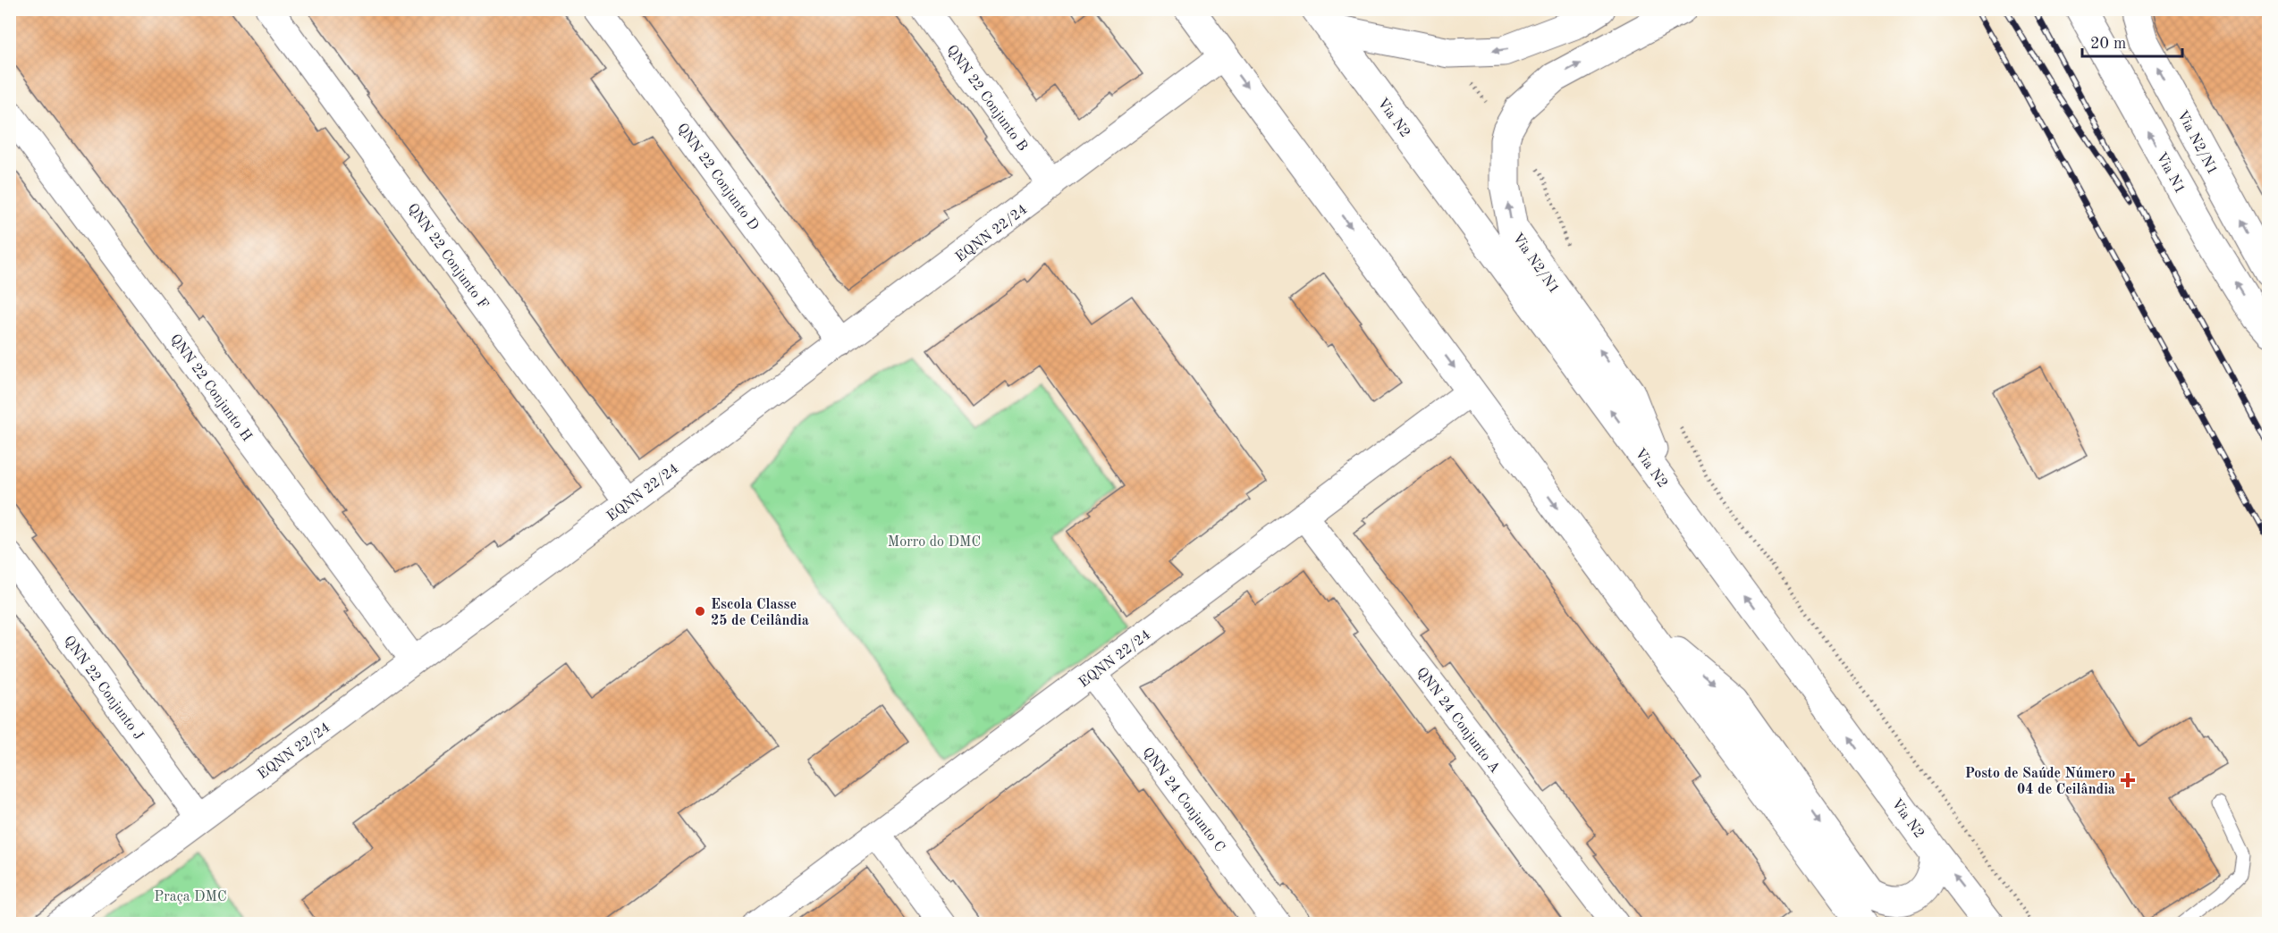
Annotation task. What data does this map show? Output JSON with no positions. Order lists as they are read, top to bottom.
{
  "streets": {
    "main road": ["Via N2", "Via N2/N1", "Via N1"],
    "street": [
      "QNN 22 Conjunto B",
      "QNN 22 Conjunto D",
      "EQNN 22/24",
      "QNN 22 Conjunto F",
      "QNN 22 Conjunto H",
      "QNN 22 Conjunto J",
      "QNN 24 Conjunto A",
      "QNN 24 Conjunto C"
    ]
  },
  "crossings": [
    ["QNN 22 Conjunto B", "EQNN 22/24"],
    ["Via N2", "Via N2/N1"],
    ["QNN 22 Conjunto D", "EQNN 22/24"],
    ["EQNN 22/24", "QNN 22 Conjunto F"],
    ["EQNN 22/24", "QNN 22 Conjunto H"],
    ["EQNN 22/24", "QNN 22 Conjunto J"],
    ["EQNN 22/24", "QNN 24 Conjunto A"],
    ["EQNN 22/24", "QNN 24 Conjunto C"]
  ],
  "one_way": ["Via N2/N1", "Via N1"],
  "parks": ["Morro do DMC", "Praça DMC"],
  "places": {
    "other": ["Escola Classe 25 de Ceilândia"],
    "health": ["Posto de Saúde Número 04 de Ceilândia"]
  },
  "scale_bar": "20 m"
}
